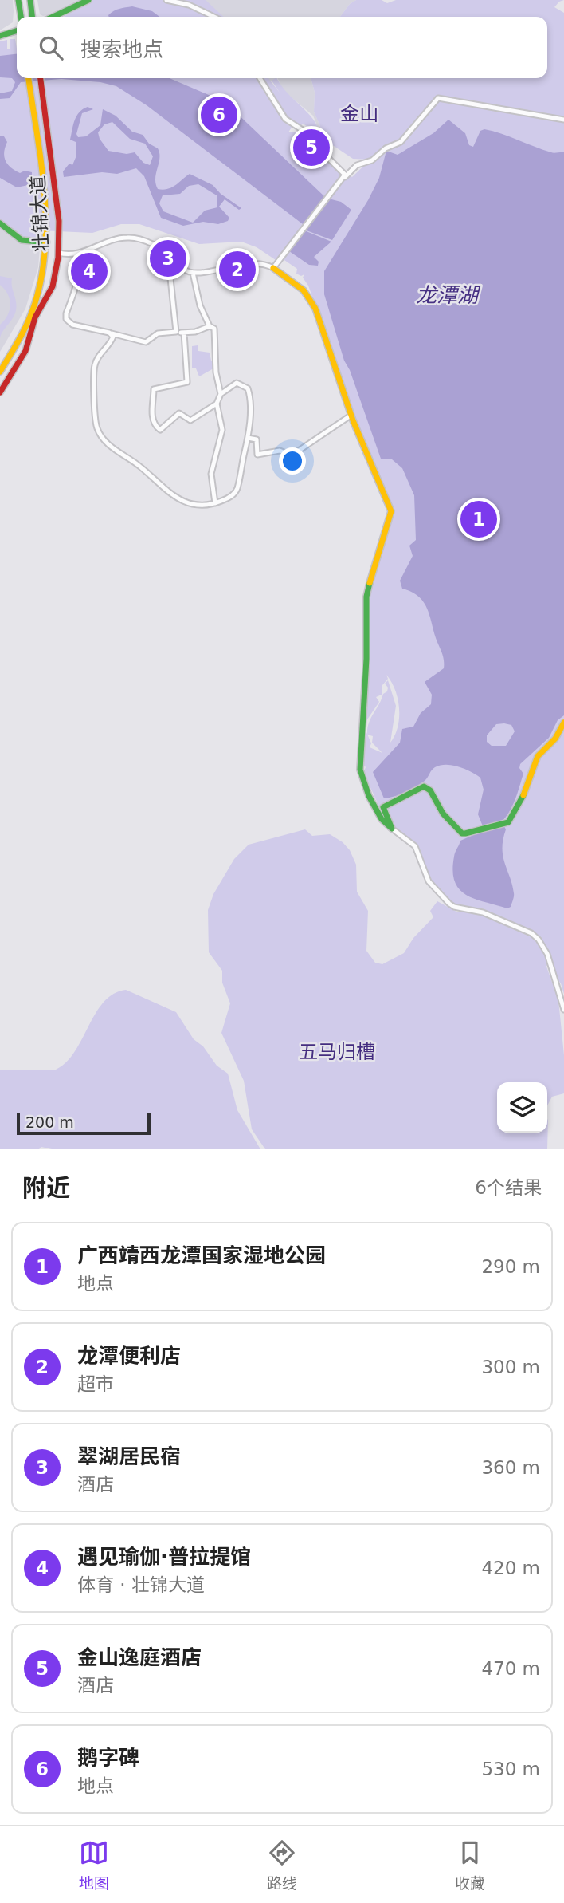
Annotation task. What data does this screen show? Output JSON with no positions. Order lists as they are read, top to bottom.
{
  "streets": {
    "street": ["壮锦大道"]
  },
  "water": ["龙潭湖"],
  "parks": ["金山", "五马归槽"],
  "scale_bar": "200 m",
  "page": {
    "search": "搜索地点",
    "pins": [
      "6",
      "5",
      "3",
      "2",
      "4",
      "1"
    ],
    "scale": "200 m",
    "heading": ["附近", "6个结果"],
    "list": [
      {
        "mark": "1",
        "name": "广西靖西龙潭国家湿地公园",
        "note": "地点",
        "value": "290 m"
      },
      {
        "mark": "2",
        "name": "龙潭便利店",
        "note": "超市",
        "value": "300 m"
      },
      {
        "mark": "3",
        "name": "翠湖居民宿",
        "note": "酒店",
        "value": "360 m"
      },
      {
        "mark": "4",
        "name": "遇见瑜伽·普拉提馆",
        "note": "体育 · 壮锦大道",
        "value": "420 m"
      },
      {
        "mark": "5",
        "name": "金山逸庭酒店",
        "note": "酒店",
        "value": "470 m"
      },
      {
        "mark": "6",
        "name": "鹅字碑",
        "note": "地点",
        "value": "530 m"
      }
    ],
    "nav": ["地图", "路线", "收藏"]
  }
}
